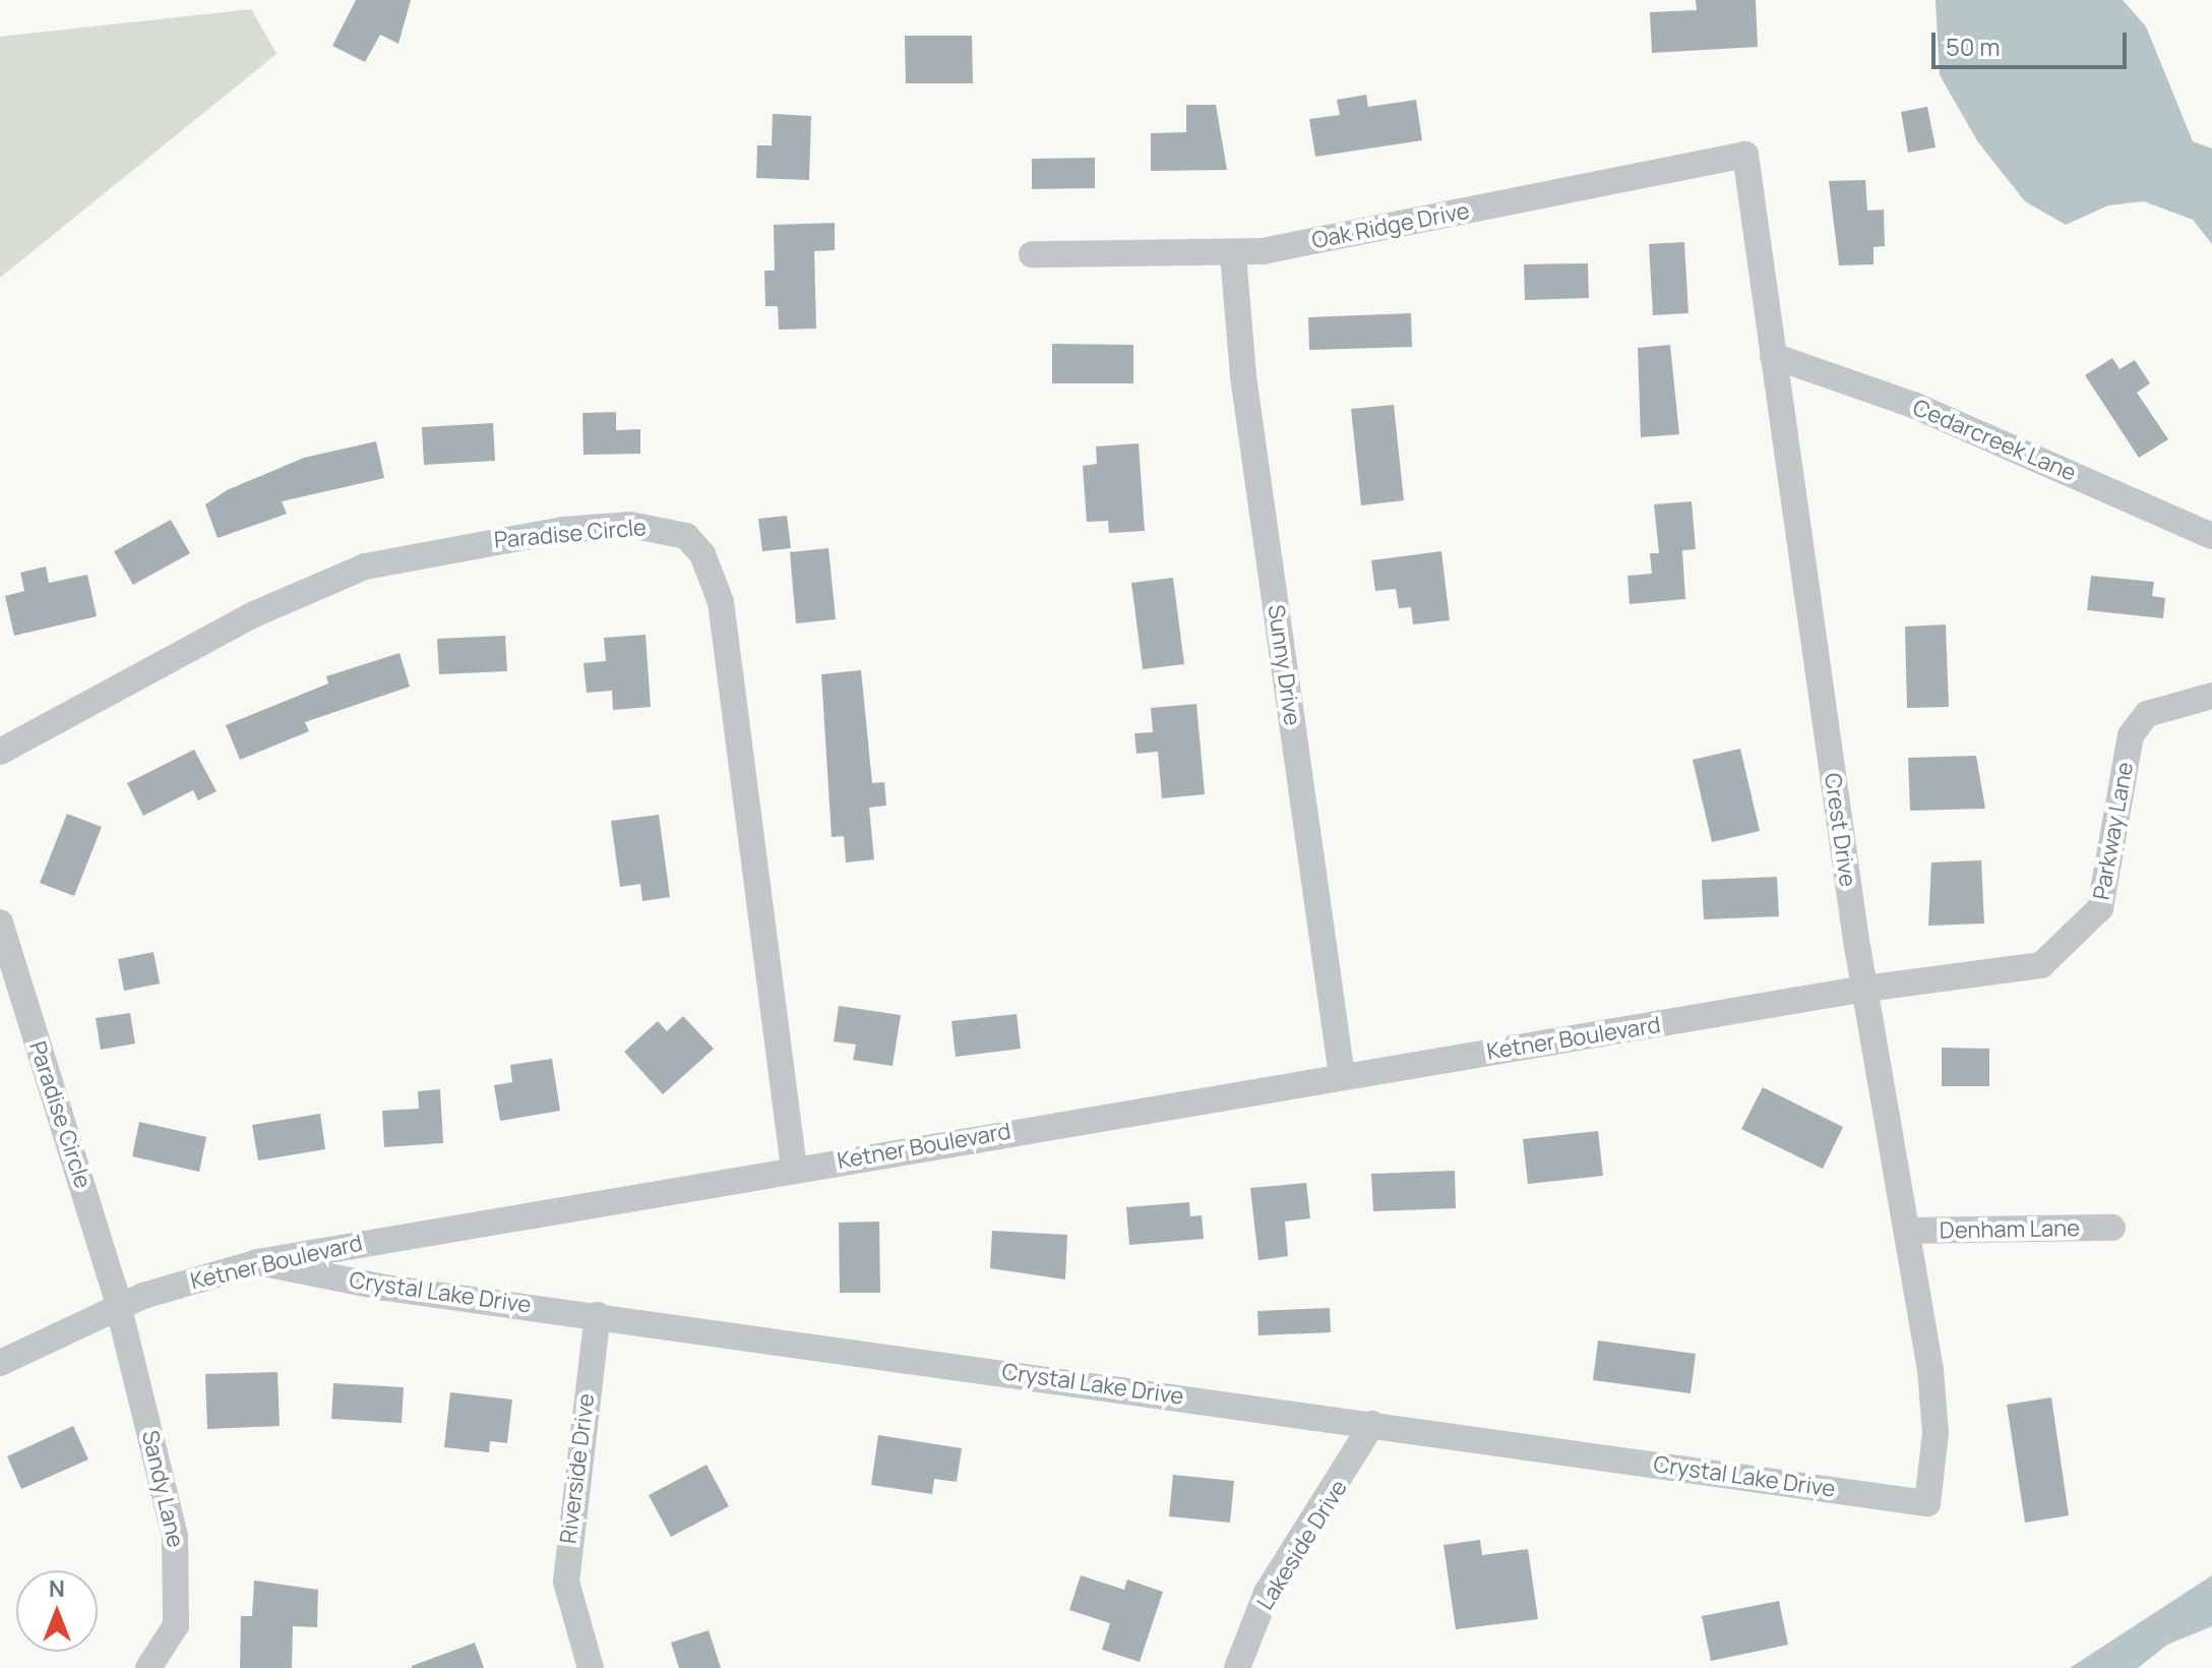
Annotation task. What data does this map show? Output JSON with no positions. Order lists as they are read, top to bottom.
{
  "streets": {
    "street": [
      "Oak Ridge Drive",
      "Cedarcreek Lane",
      "Paradise Circle",
      "Sunny Drive",
      "Crest Drive",
      "Parkway Lane",
      "Ketner Boulevard",
      "Denham Lane",
      "Crystal Lake Drive",
      "Riverside Drive",
      "Sandy Lane",
      "Lakeside Drive"
    ]
  },
  "crossings": [
    ["Oak Ridge Drive", "Sunny Drive"],
    ["Oak Ridge Drive", "Crest Drive"],
    ["Cedarcreek Lane", "Crest Drive"],
    ["Paradise Circle", "Ketner Boulevard"],
    ["Paradise Circle", "Sandy Lane"],
    ["Sunny Drive", "Ketner Boulevard"],
    ["Crest Drive", "Parkway Lane"],
    ["Crest Drive", "Ketner Boulevard"],
    ["Crest Drive", "Denham Lane"],
    ["Crest Drive", "Crystal Lake Drive"],
    ["Parkway Lane", "Ketner Boulevard"],
    ["Ketner Boulevard", "Crystal Lake Drive"],
    ["Ketner Boulevard", "Sandy Lane"],
    ["Crystal Lake Drive", "Riverside Drive"],
    ["Crystal Lake Drive", "Lakeside Drive"]
  ],
  "scale_bar": "50 m",
  "north": "top"
}
